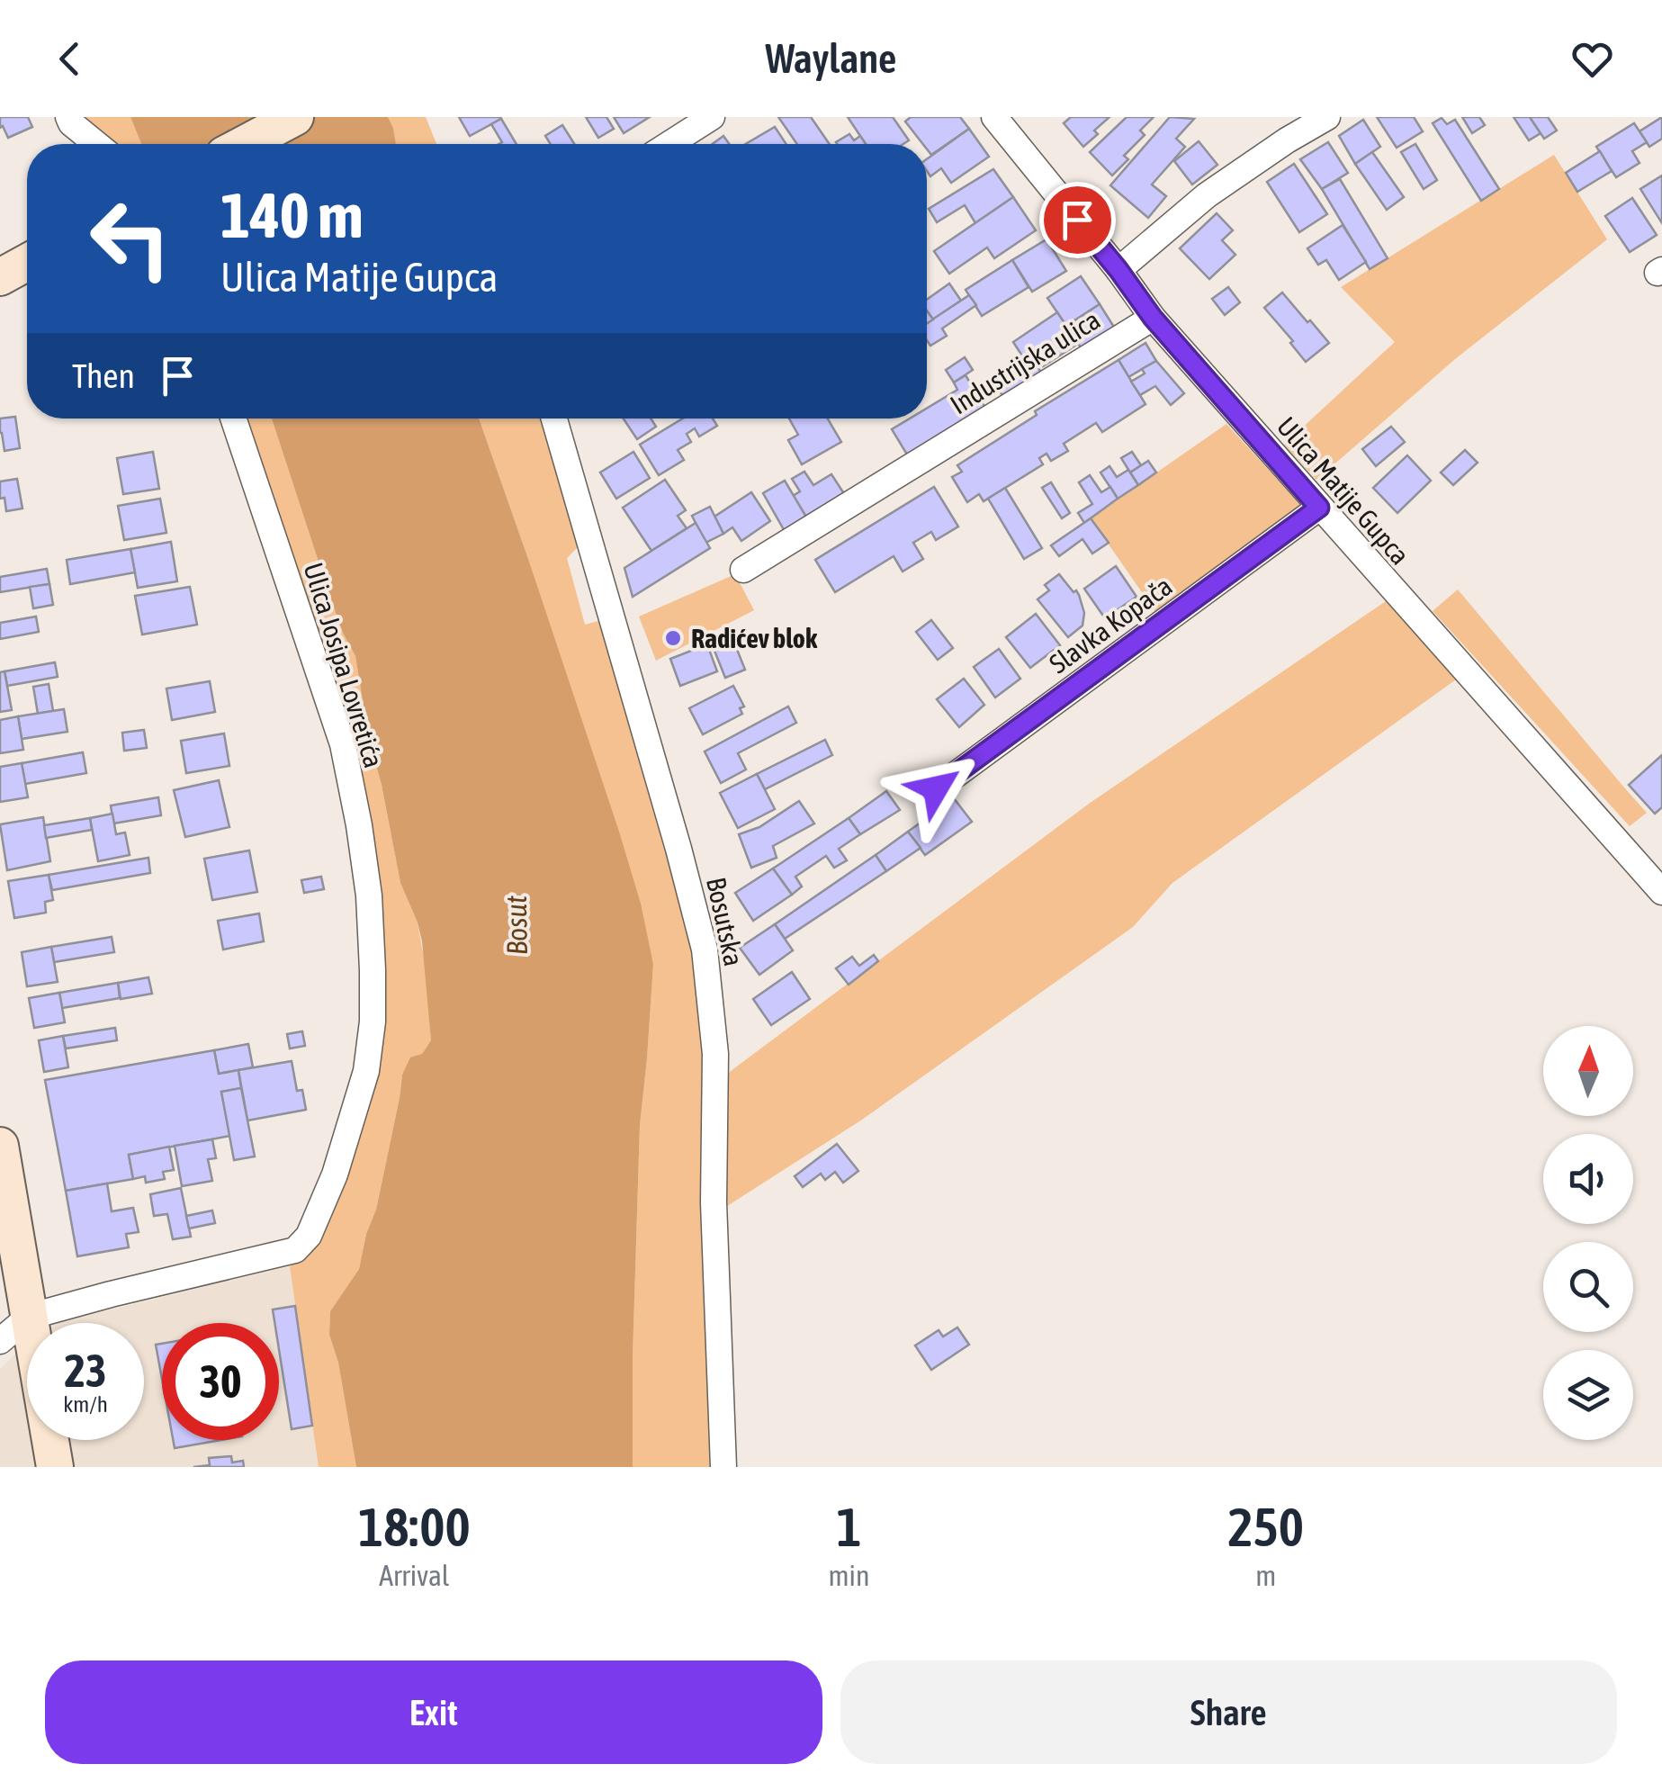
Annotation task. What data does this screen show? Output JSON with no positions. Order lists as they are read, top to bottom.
{
  "streets": {
    "street": [
      "Industrijska ulica",
      "Ulica Matije Gupca",
      "Slavka Kopača",
      "Ulica Josipa Lovretića",
      "Bosutska"
    ]
  },
  "crossings": [
    ["Industrijska ulica", "Ulica Matije Gupca"],
    ["Ulica Matije Gupca", "Slavka Kopača"]
  ],
  "water": ["Bosut"],
  "places": ["Radićev blok"],
  "north": "top",
  "page": {
    "header": "Waylane",
    "turn": ["140 m", "Ulica Matije Gupca"],
    "then": "Then",
    "speed": "23 km/h",
    "limit": "30",
    "eta": [
      "18:00",
      "Arrival",
      "1",
      "min",
      "250",
      "m"
    ],
    "buttons": ["Exit", "Share"]
  }
}
